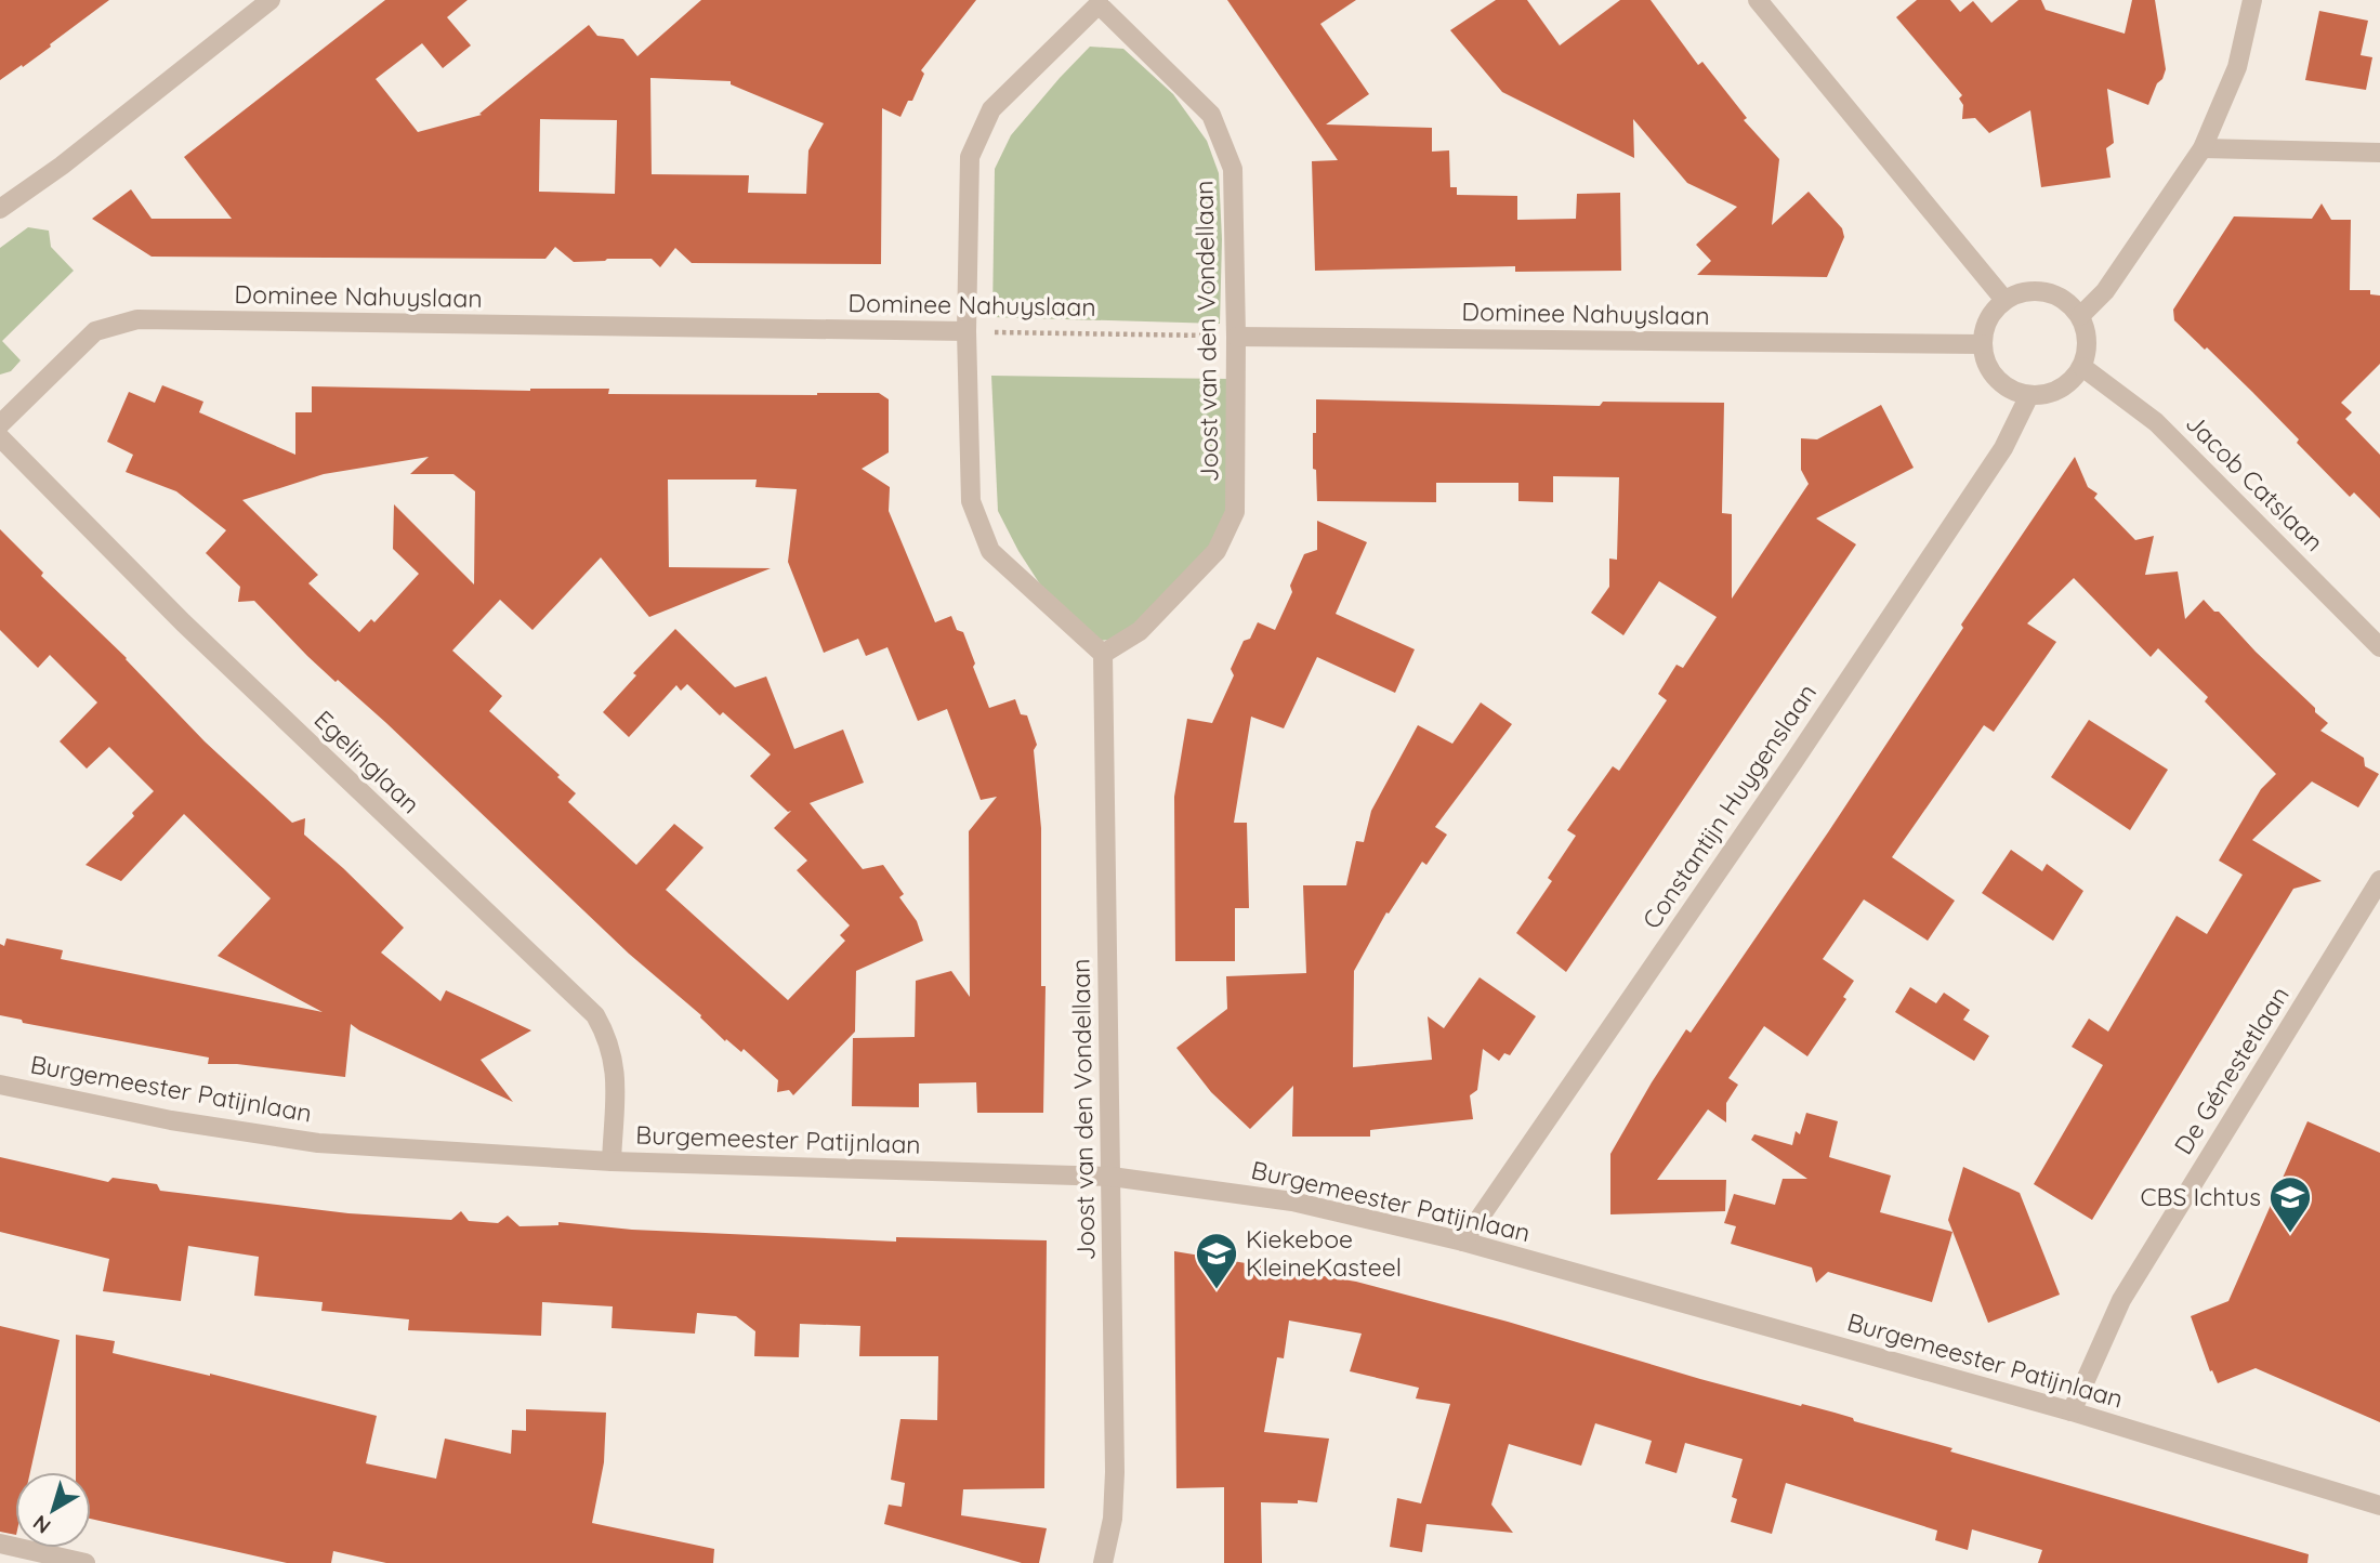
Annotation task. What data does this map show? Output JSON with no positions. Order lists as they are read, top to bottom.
{
  "streets": {
    "street": [
      "Dominee Nahuyslaan",
      "Joost van den Vondellaan",
      "Jacob Catslaan",
      "Egelinglaan",
      "Constantijn Huygenslaan",
      "De Génestetlaan",
      "Burgemeester Patijnlaan"
    ]
  },
  "crossings": [
    ["Dominee Nahuyslaan", "Joost van den Vondellaan"],
    ["Dominee Nahuyslaan", "Jacob Catslaan"],
    ["Dominee Nahuyslaan", "Constantijn Huygenslaan"],
    ["Joost van den Vondellaan", "Burgemeester Patijnlaan"],
    ["Jacob Catslaan", "Constantijn Huygenslaan"],
    ["Egelinglaan", "Burgemeester Patijnlaan"],
    ["Constantijn Huygenslaan", "Burgemeester Patijnlaan"],
    ["De Génestetlaan", "Burgemeester Patijnlaan"]
  ],
  "places": {
    "school or university": ["CBS Ichtus", "Kiekeboe KleineKasteel"]
  },
  "north": "bottom left"
}
